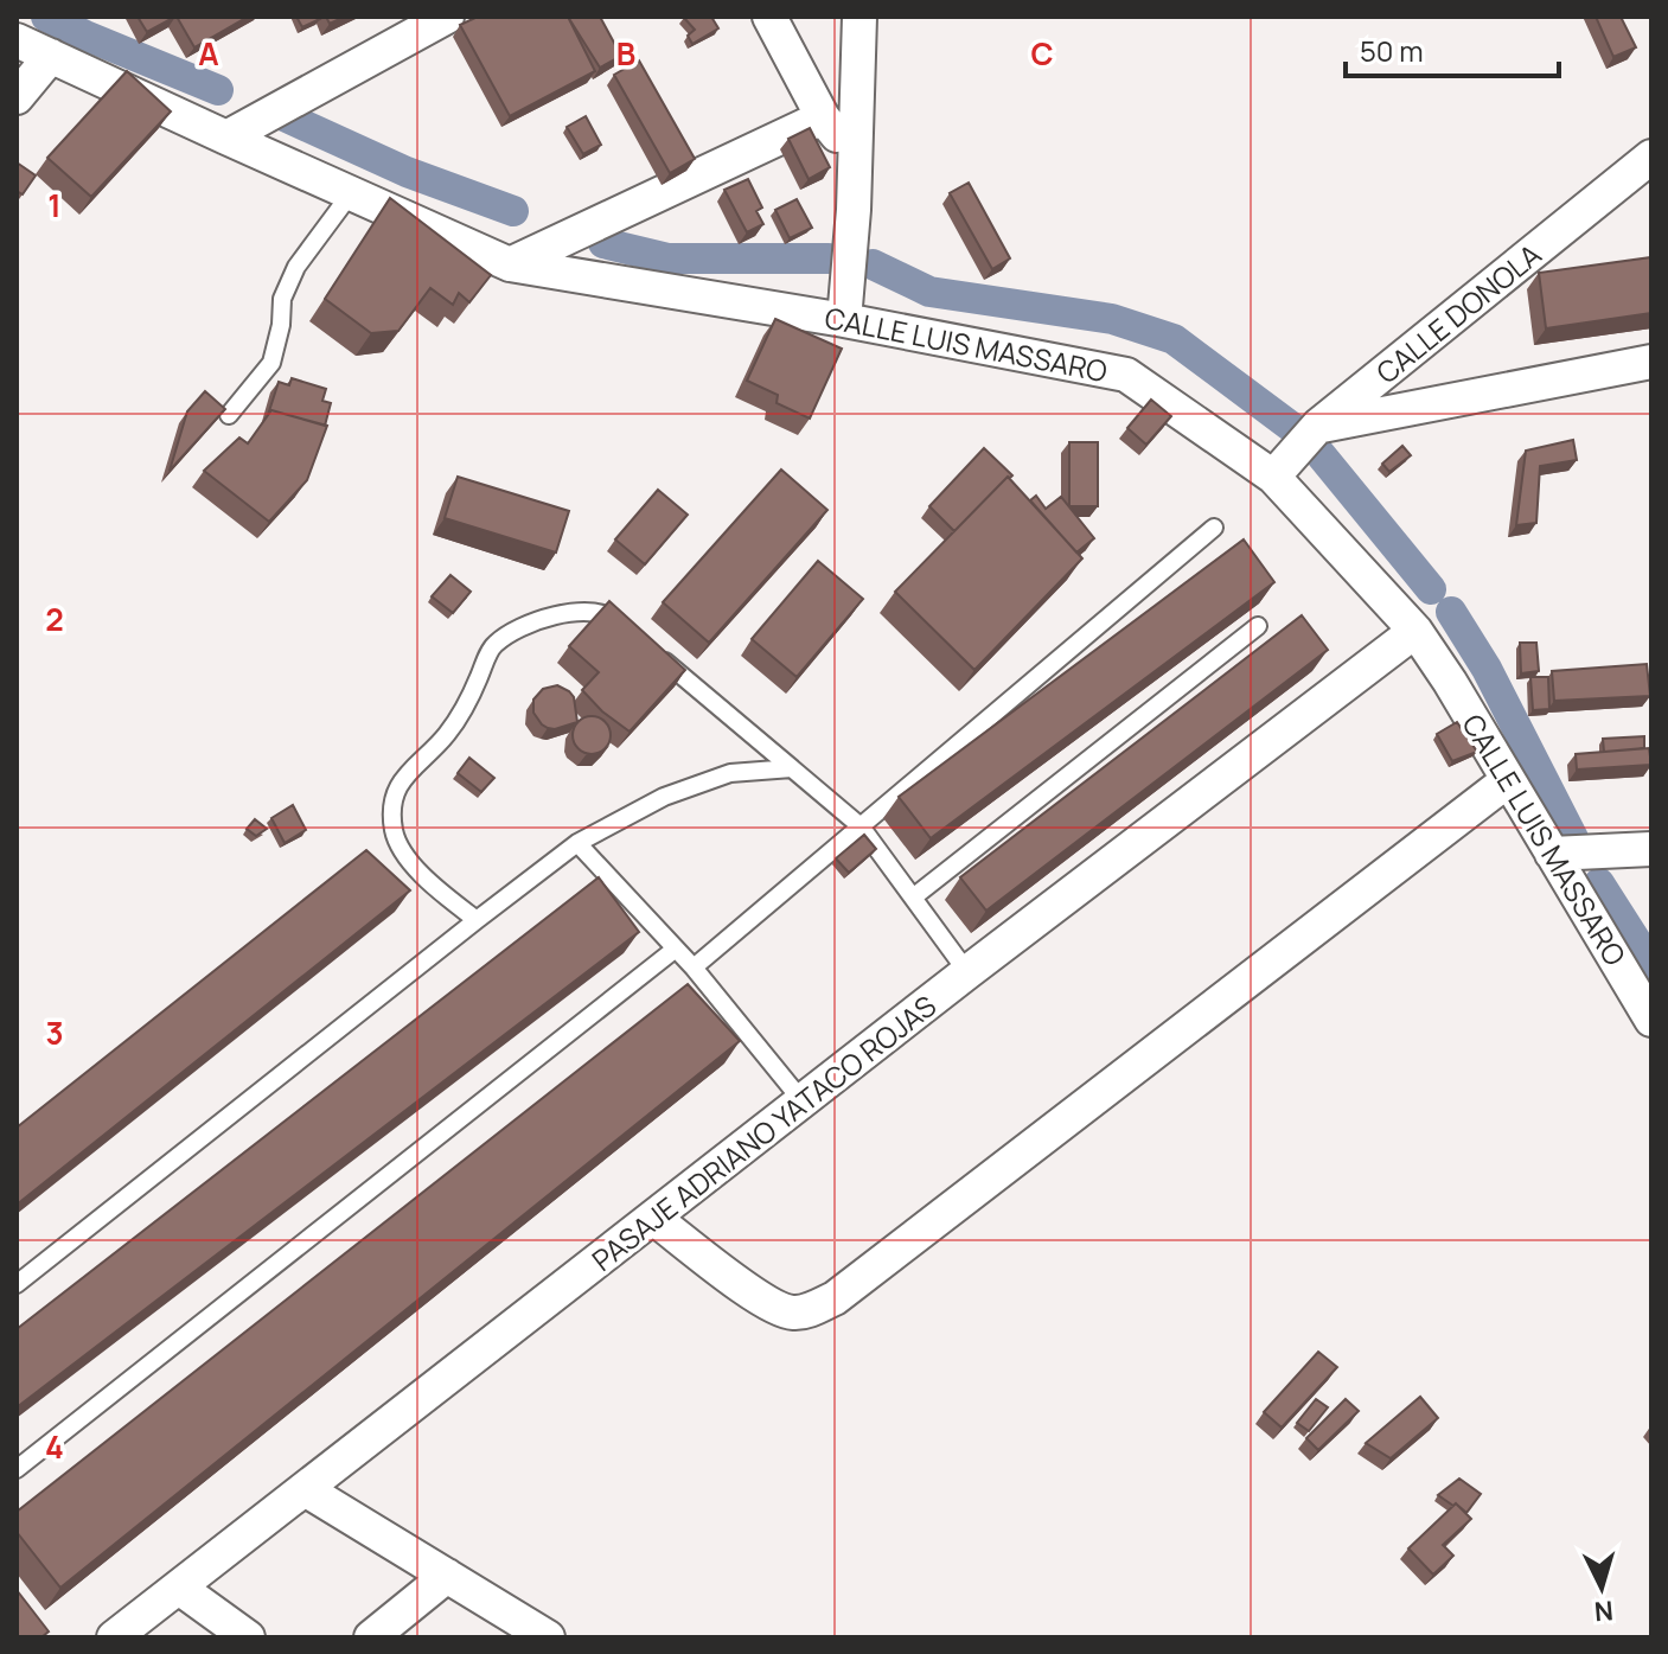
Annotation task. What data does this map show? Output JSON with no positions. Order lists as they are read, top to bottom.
{
  "streets": {
    "street": ["CALLE DONOLA", "CALLE LUIS MASSARO", "PASAJE ADRIANO YATACO ROJAS"]
  },
  "crossings": [
    ["CALLE DONOLA", "CALLE LUIS MASSARO"],
    ["CALLE LUIS MASSARO", "PASAJE ADRIANO YATACO ROJAS"]
  ],
  "scale_bar": "50 m",
  "north": "bottom",
  "grid": {
    "columns": ["A", "B", "C"],
    "rows": [
      "1",
      "2",
      "3",
      "4"
    ]
  }
}
